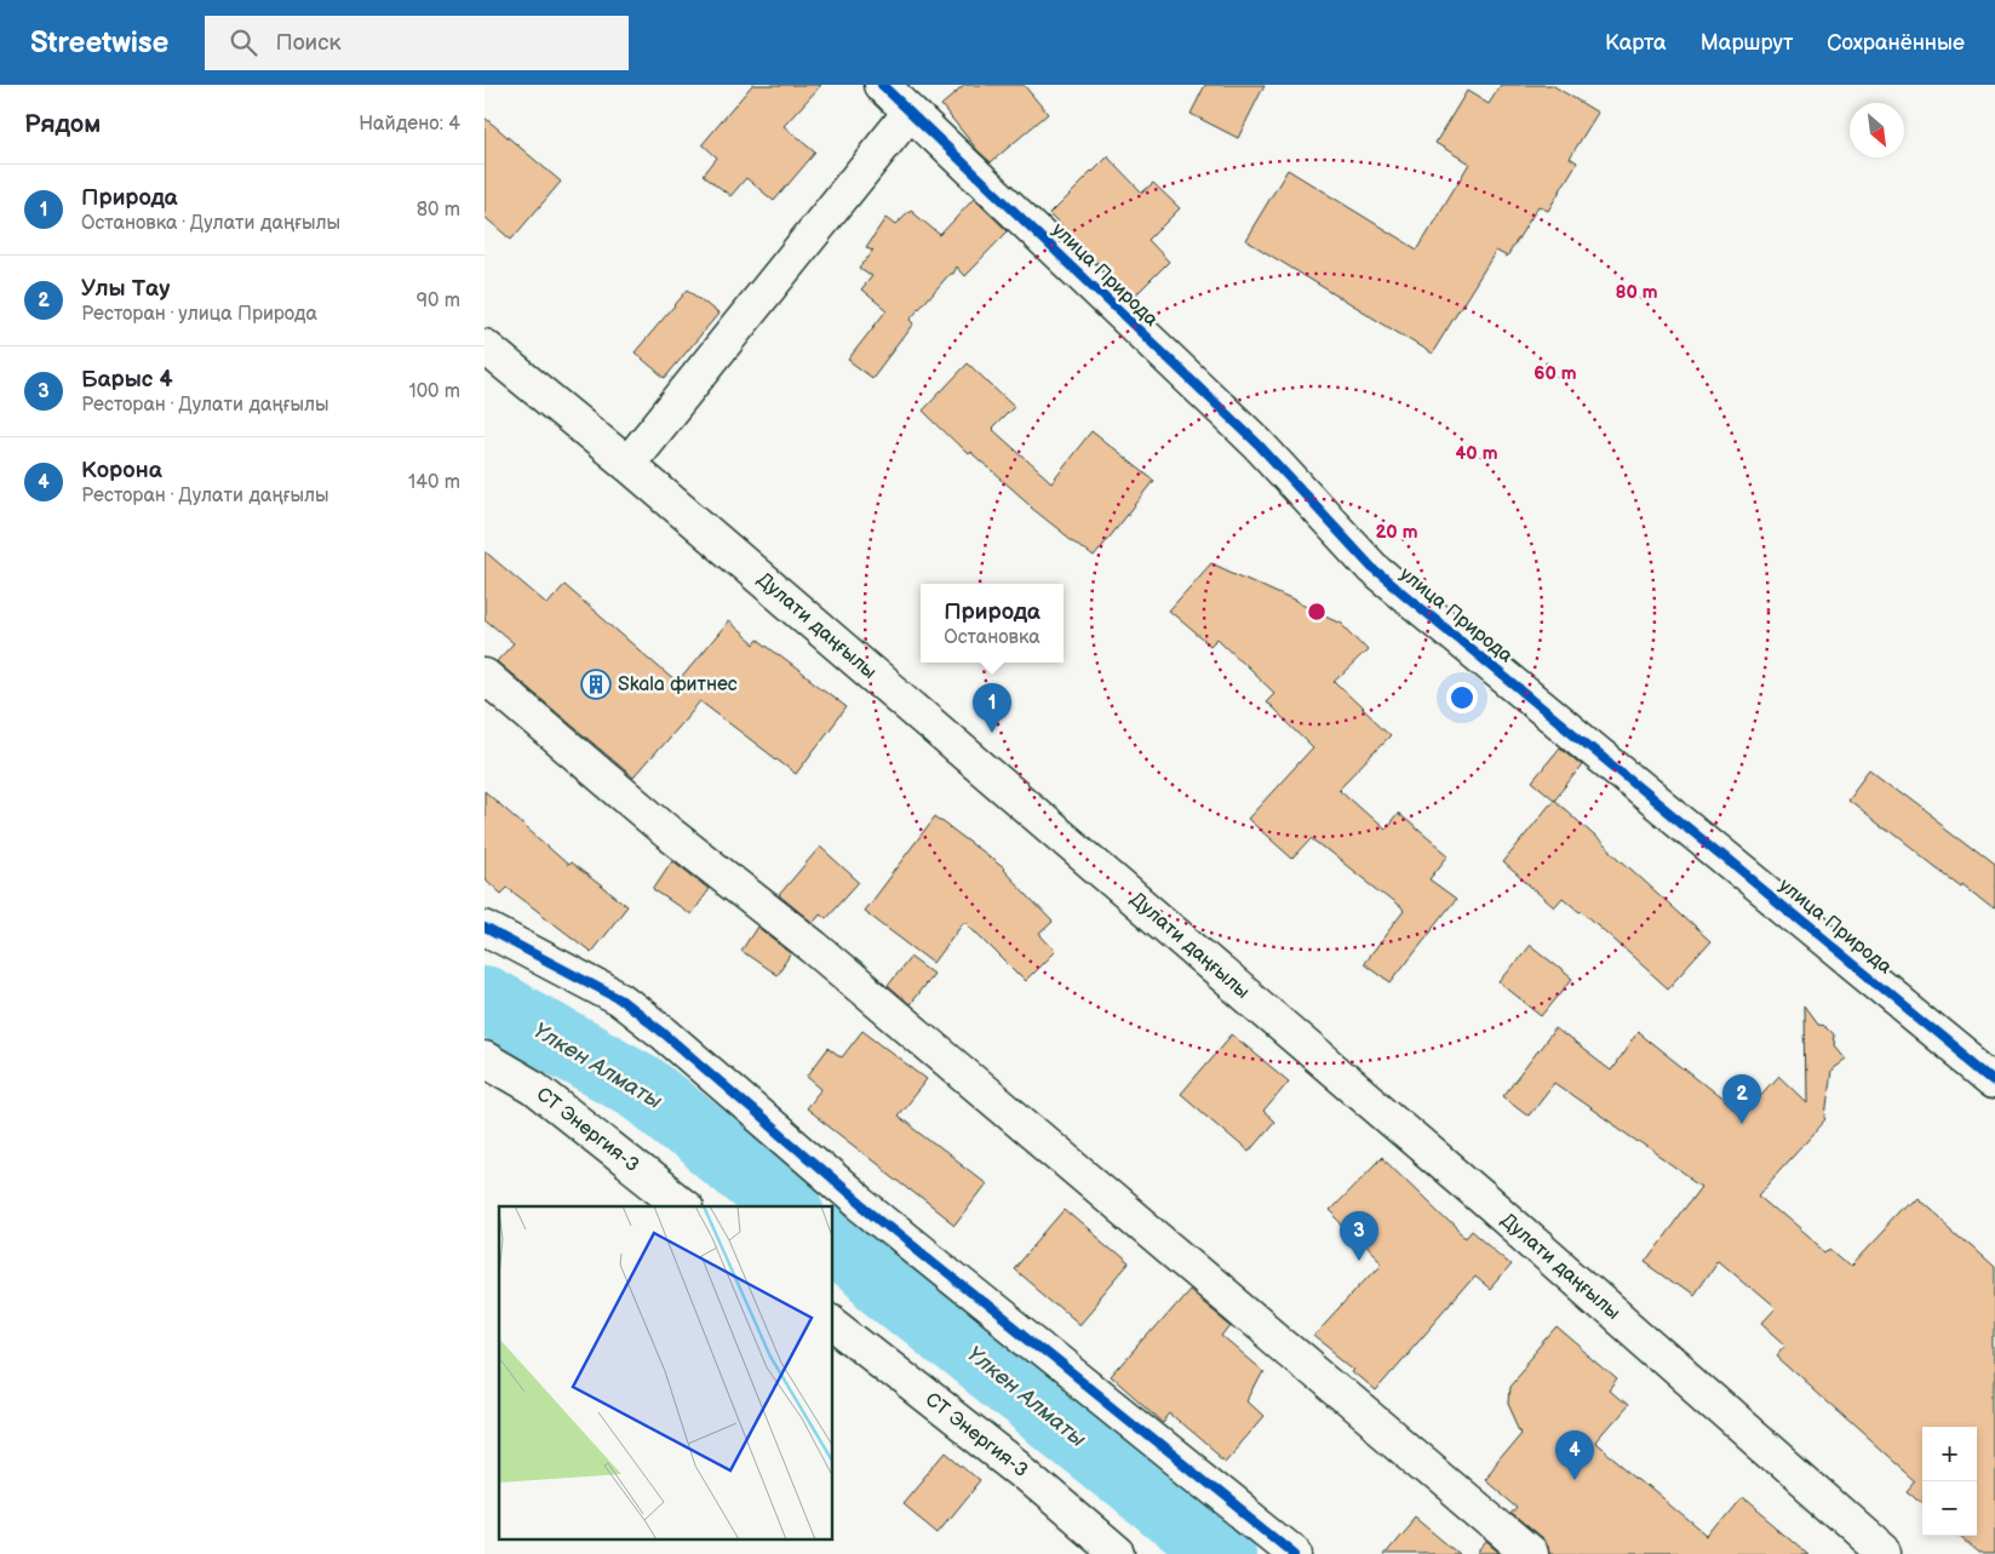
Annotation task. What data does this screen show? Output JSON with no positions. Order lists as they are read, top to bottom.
{
  "streets": {
    "street": ["улица Природа", "Дулати даңғылы", "СТ Энергия-3"]
  },
  "water": ["Үлкен Алматы"],
  "places": {
    "building": ["Skala фитнес"]
  },
  "north": "bottom right",
  "page": {
    "header": "Streetwise",
    "search": "Поиск",
    "nav": ["Карта", "Маршрут", "Сохранённые"],
    "heading": ["Рядом", "Найдено: 4"],
    "list": [
      {
        "mark": "1",
        "name": "Природа",
        "note": "Остановка · Дулати даңғылы",
        "value": "80 m"
      },
      {
        "mark": "2",
        "name": "Улы Тау",
        "note": "Ресторан · улица Природа",
        "value": "90 m"
      },
      {
        "mark": "3",
        "name": "Барыс 4",
        "note": "Ресторан · Дулати даңғылы",
        "value": "100 m"
      },
      {
        "mark": "4",
        "name": "Корона",
        "note": "Ресторан · Дулати даңғылы",
        "value": "140 m"
      }
    ],
    "popup": ["Природа", "Остановка"],
    "pins": [
      "1",
      "2",
      "3",
      "4"
    ],
    "map_buttons": ["+", "−"]
  },
  "rings": [
    "80 m",
    "60 m",
    "40 m",
    "20 m"
  ]
}
